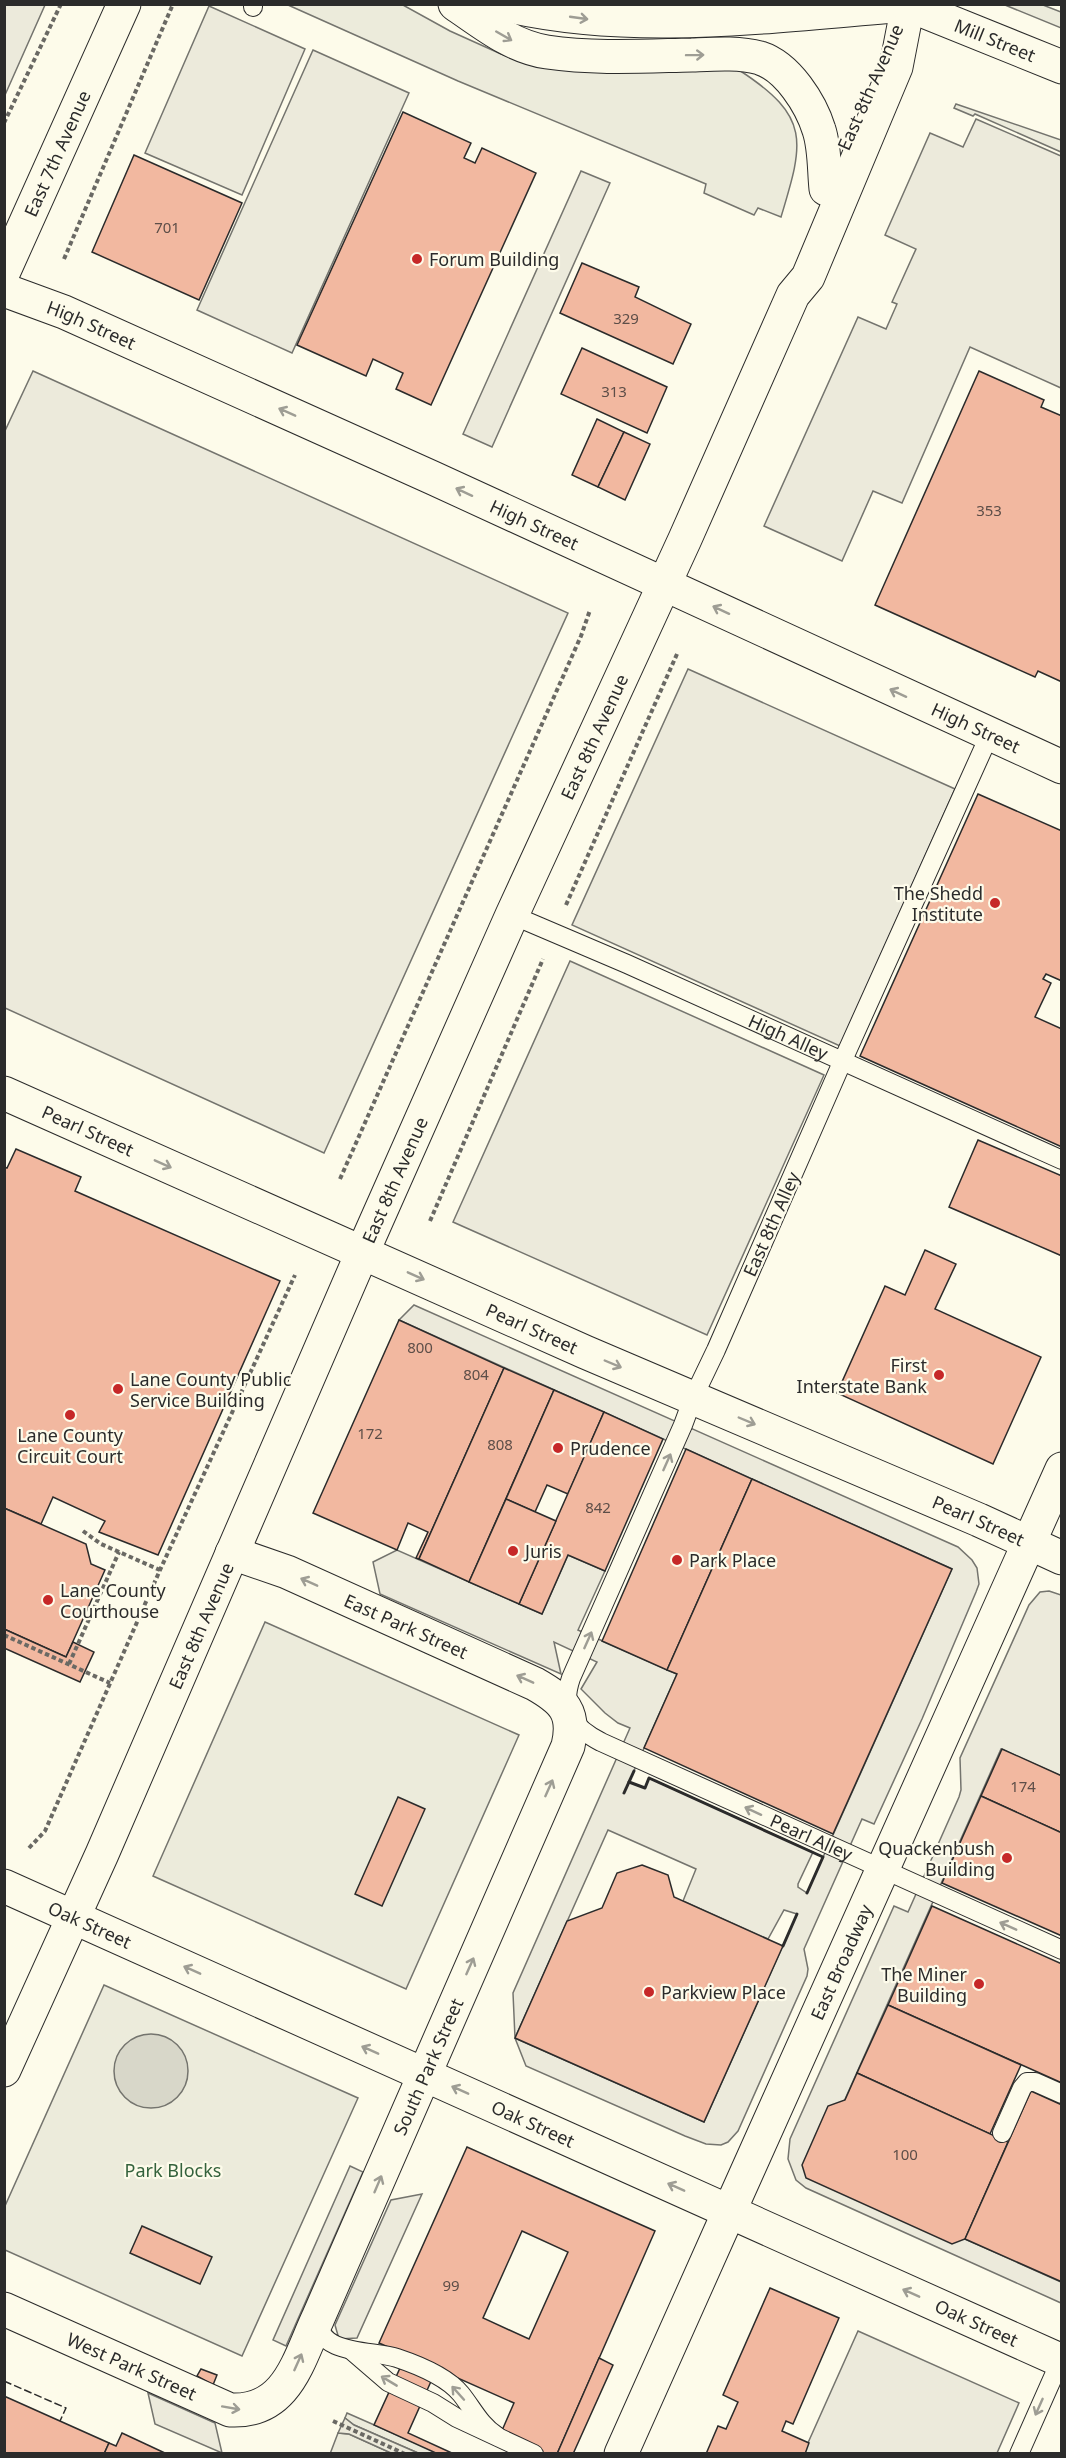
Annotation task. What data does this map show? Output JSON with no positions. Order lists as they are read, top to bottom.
{
  "streets": {
    "street": [
      "Mill Street",
      "East 8th Avenue",
      "East 7th Avenue",
      "High Street",
      "Pearl Street",
      "East Park Street",
      "Oak Street",
      "East Broadway",
      "South Park Street",
      "West Park Street"
    ],
    "lane": ["High Alley", "East 8th Alley", "Pearl Alley"]
  },
  "crossings": [
    ["Mill Street", "East 8th Avenue"],
    ["East 8th Avenue", "High Street"],
    ["East 8th Avenue", "High Alley"],
    ["East 8th Avenue", "Pearl Street"],
    ["East 8th Avenue", "East Park Street"],
    ["East 8th Avenue", "Oak Street"],
    ["High Street", "East 8th Alley"],
    ["High Alley", "East 8th Alley"],
    ["Pearl Street", "East 8th Alley"],
    ["Pearl Street", "East Broadway"],
    ["East 8th Alley", "East Park Street"],
    ["East 8th Alley", "Pearl Alley"],
    ["East 8th Alley", "South Park Street"],
    ["East Park Street", "Pearl Alley"],
    ["East Park Street", "South Park Street"],
    ["Pearl Alley", "East Broadway"],
    ["Pearl Alley", "South Park Street"],
    ["Oak Street", "East Broadway"],
    ["Oak Street", "South Park Street"],
    ["South Park Street", "West Park Street"]
  ],
  "one_way": [
    "Mill Street",
    "High Street",
    "Pearl Street",
    "East Park Street",
    "Pearl Alley",
    "Oak Street",
    "South Park Street",
    "West Park Street"
  ],
  "parks": ["Park Blocks"],
  "places": [
    "Forum Building",
    "The Shedd Institute",
    "First Interstate Bank",
    "Lane County Public Service Building",
    "Lane County Circuit Court",
    "Prudence",
    "Juris",
    "Park Place",
    "Lane County Courthouse",
    "Quackenbush Building",
    "The Miner Building",
    "Parkview Place"
  ],
  "house_numbers": [
    "701",
    "329",
    "313",
    "353",
    "800",
    "804",
    "172",
    "808",
    "842",
    "174",
    "100",
    "99"
  ]
}
